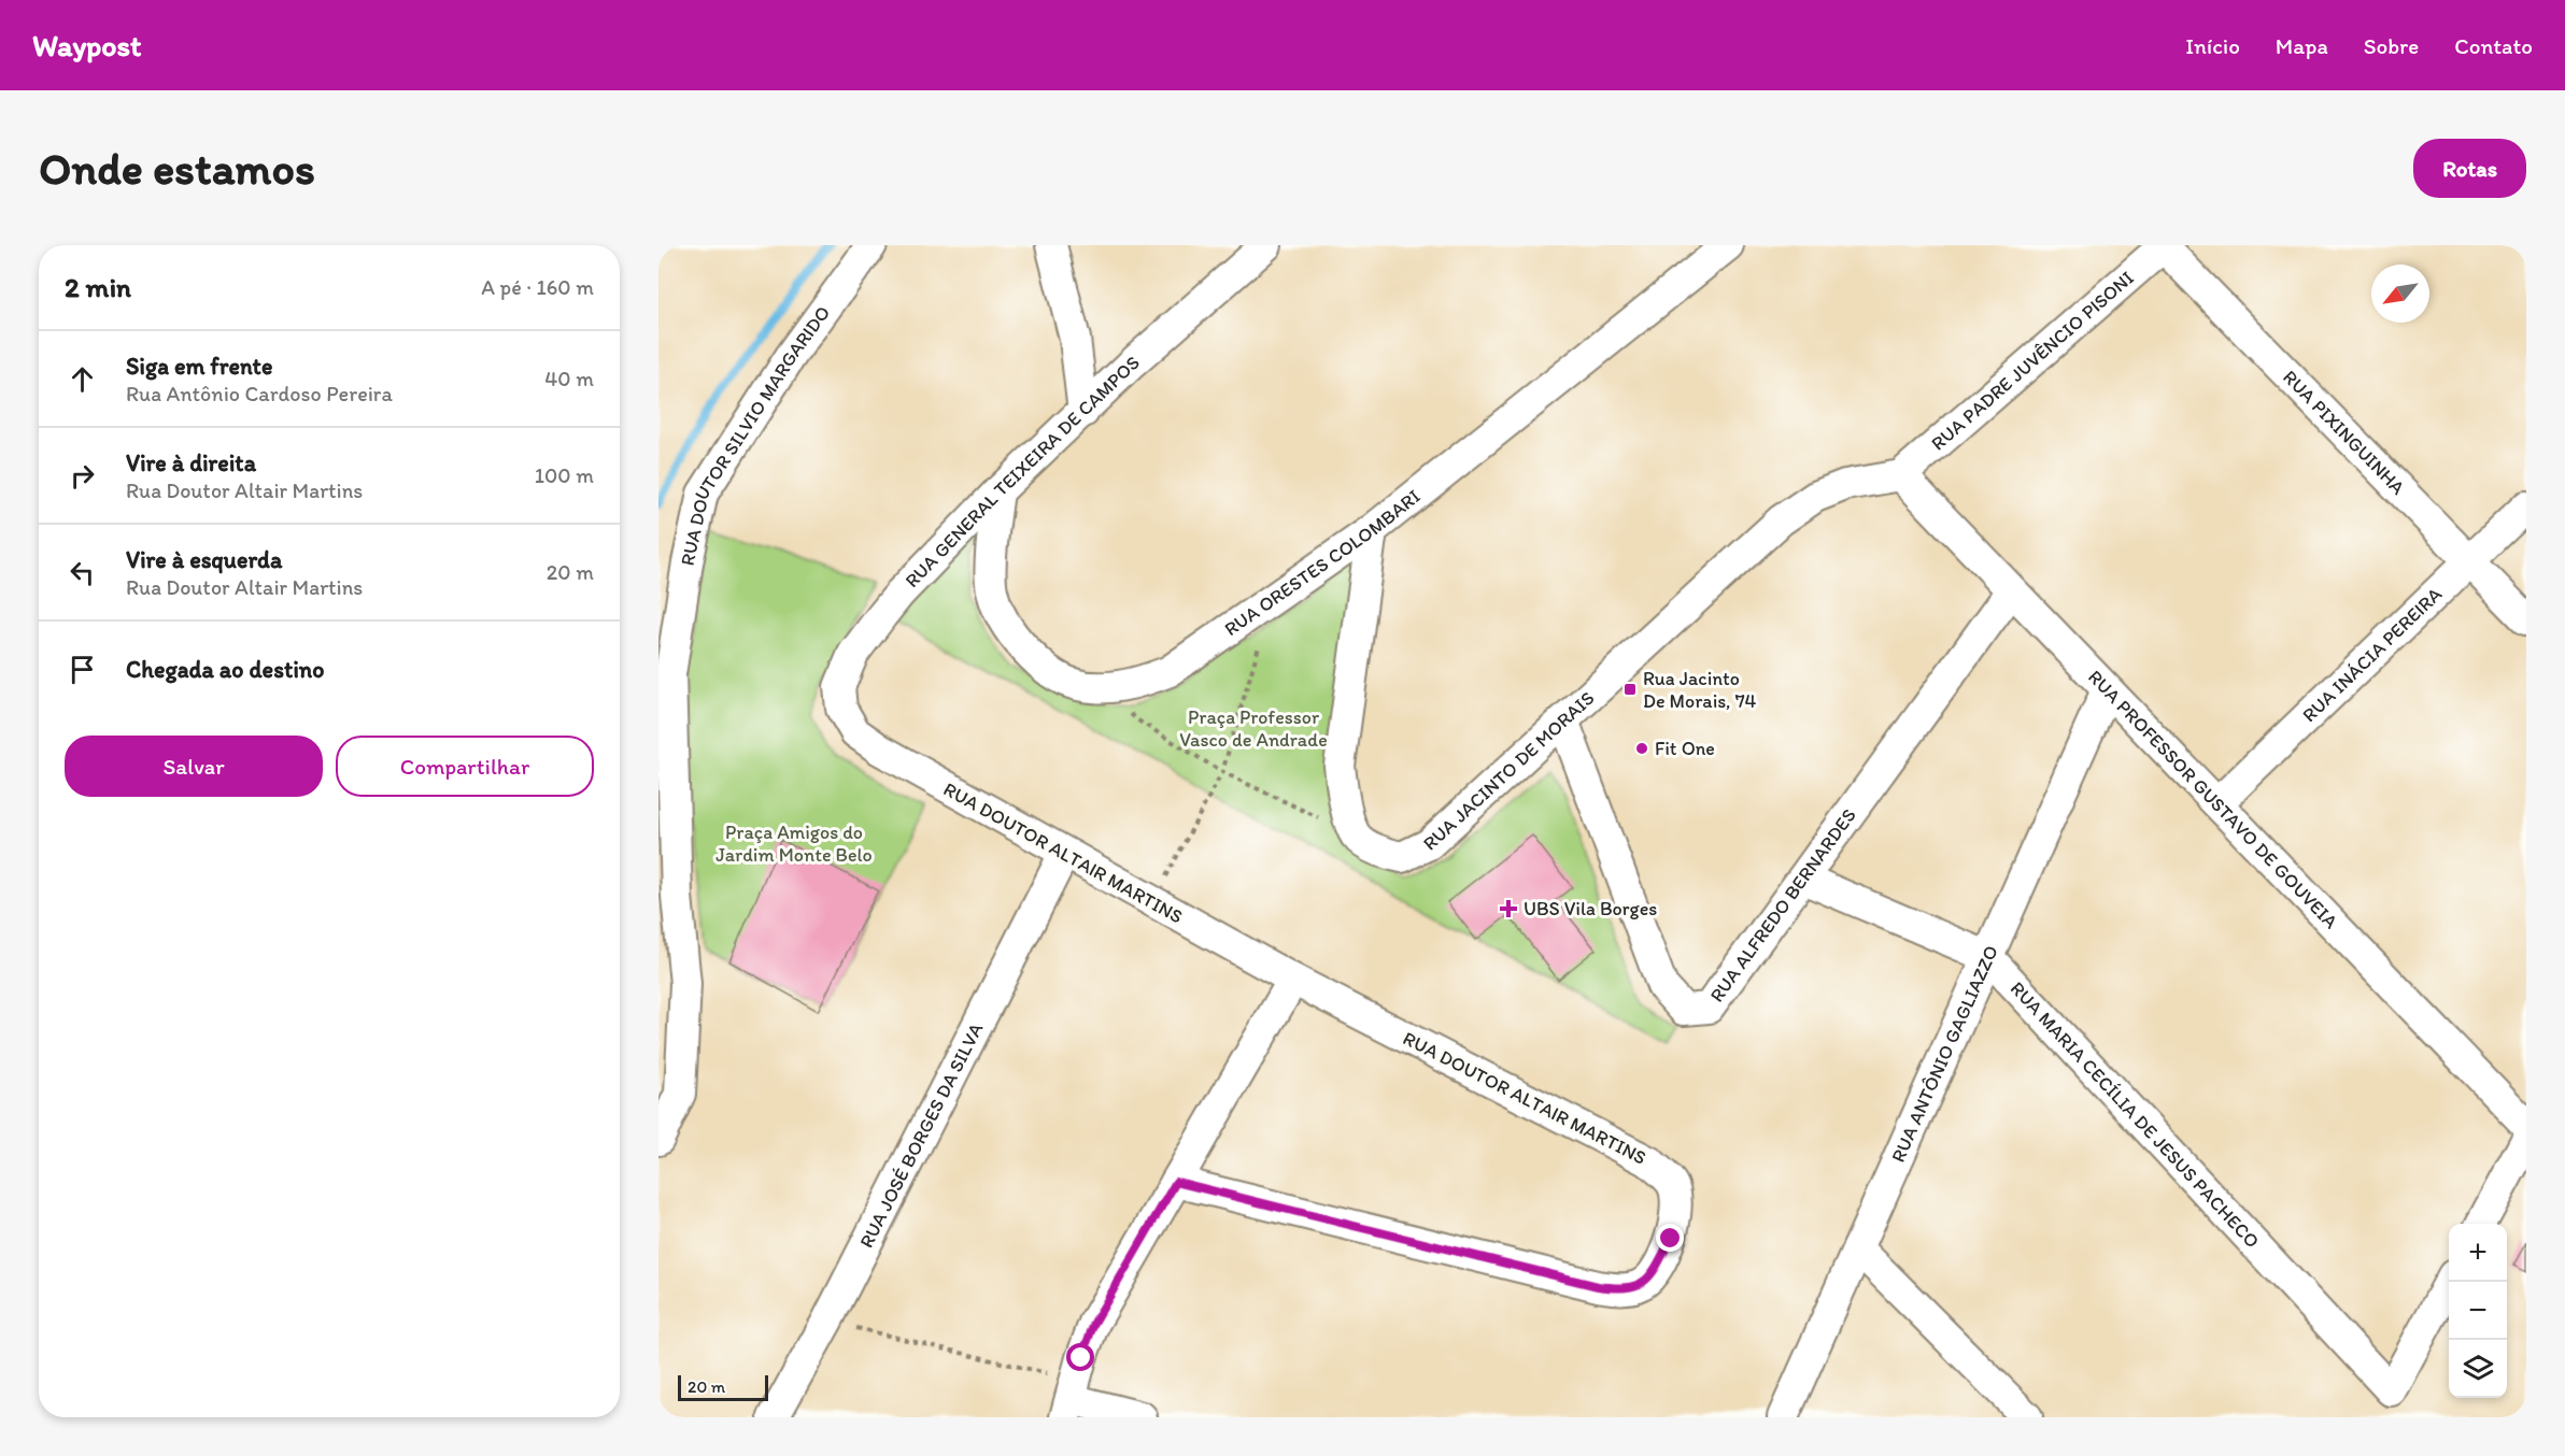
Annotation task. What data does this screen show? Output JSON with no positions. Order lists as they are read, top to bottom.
{
  "streets": {
    "street": [
      "RUA PADRE JUVÊNCIO PISONI",
      "RUA PIXINGUINHA",
      "RUA DOUTOR SILVIO MARGARIDO",
      "RUA GENERAL TEIXEIRA DE CAMPOS",
      "RUA ORESTES COLOMBARI",
      "RUA INÁCIA PEREIRA",
      "RUA JACINTO DE MORAIS",
      "RUA PROFESSOR GUSTAVO DE GOUVEIA",
      "RUA DOUTOR ALTAIR MARTINS",
      "RUA ALFREDO BERNARDES",
      "RUA ANTÔNIO GAGLIAZZO",
      "RUA MARIA CECÍLIA DE JESUS PACHECO",
      "RUA JOSÉ BORGES DA SILVA"
    ]
  },
  "crossings": [
    ["RUA PADRE JUVÊNCIO PISONI", "RUA PIXINGUINHA"],
    ["RUA PADRE JUVÊNCIO PISONI", "RUA JACINTO DE MORAIS"],
    ["RUA PADRE JUVÊNCIO PISONI", "RUA PROFESSOR GUSTAVO DE GOUVEIA"],
    ["RUA PIXINGUINHA", "RUA INÁCIA PEREIRA"],
    ["RUA GENERAL TEIXEIRA DE CAMPOS", "RUA ORESTES COLOMBARI"],
    ["RUA GENERAL TEIXEIRA DE CAMPOS", "RUA DOUTOR ALTAIR MARTINS"],
    ["RUA INÁCIA PEREIRA", "RUA PROFESSOR GUSTAVO DE GOUVEIA"],
    ["RUA JACINTO DE MORAIS", "RUA PROFESSOR GUSTAVO DE GOUVEIA"],
    ["RUA JACINTO DE MORAIS", "RUA ALFREDO BERNARDES"],
    ["RUA PROFESSOR GUSTAVO DE GOUVEIA", "RUA ALFREDO BERNARDES"],
    ["RUA PROFESSOR GUSTAVO DE GOUVEIA", "RUA ANTÔNIO GAGLIAZZO"],
    ["RUA DOUTOR ALTAIR MARTINS", "RUA JOSÉ BORGES DA SILVA"],
    ["RUA ALFREDO BERNARDES", "RUA MARIA CECÍLIA DE JESUS PACHECO"],
    ["RUA ANTÔNIO GAGLIAZZO", "RUA MARIA CECÍLIA DE JESUS PACHECO"]
  ],
  "parks": ["Praça Professor Vasco de Andrade", "Praça Amigos do Jardim Monte Belo"],
  "places": {
    "transit": ["Rua Jacinto De Morais, 74"],
    "other": ["Fit One"],
    "health": ["UBS Vila Borges"]
  },
  "scale_bar": "20 m",
  "north": "bottom left",
  "page": {
    "header": "Waypost",
    "nav": [
      "Início",
      "Mapa",
      "Sobre",
      "Contato"
    ],
    "buttons": [
      "Rotas",
      ["Salvar", "Compartilhar"]
    ],
    "title": "Onde estamos",
    "heading": ["2 min", "A pé · 160 m"],
    "list": [
      ["Siga em frente", "Rua Antônio Cardoso Pereira", "40 m"],
      ["Vire à direita", "Rua Doutor Altair Martins", "100 m"],
      ["Vire à esquerda", "Rua Doutor Altair Martins", "20 m"],
      "Chegada ao destino"
    ],
    "map_buttons": ["+", "−"],
    "scale": "20 m"
  }
}
